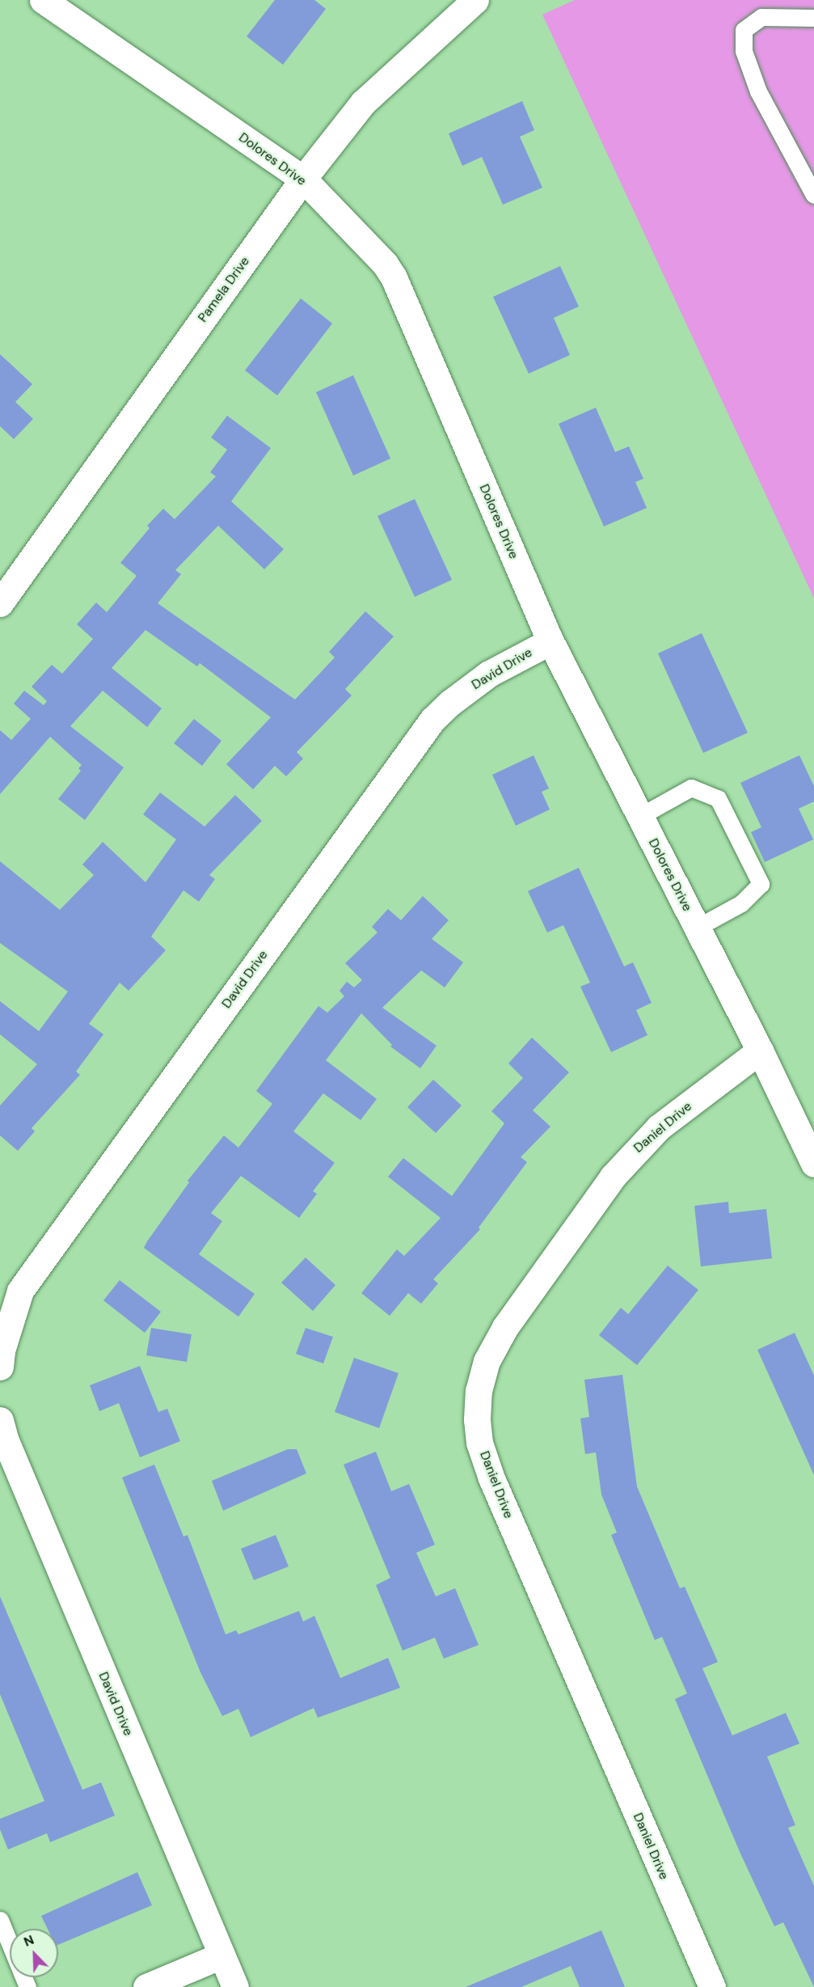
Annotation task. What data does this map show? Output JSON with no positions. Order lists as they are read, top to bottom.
{
  "streets": {
    "street": [
      "Dolores Drive",
      "Pamela Drive",
      "David Drive",
      "Daniel Drive"
    ]
  },
  "crossings": [
    ["Dolores Drive", "Pamela Drive"],
    ["Dolores Drive", "David Drive"],
    ["Dolores Drive", "Daniel Drive"]
  ],
  "north": "top left"
}
